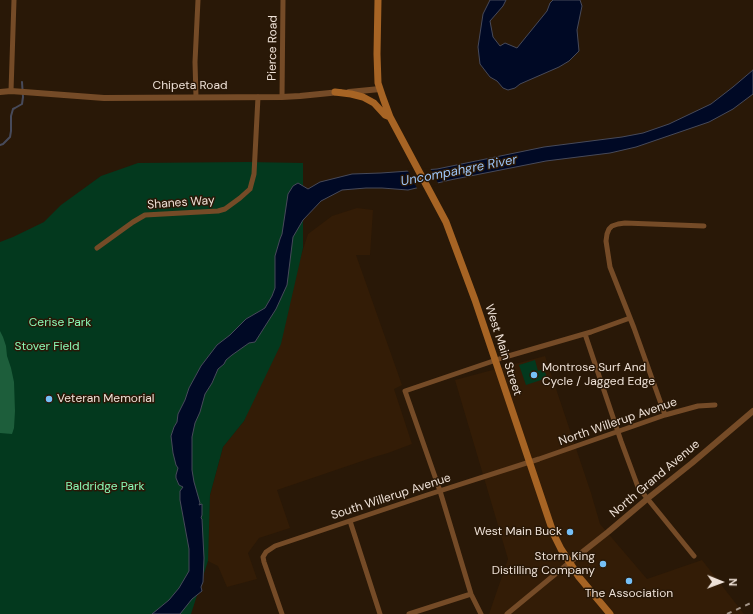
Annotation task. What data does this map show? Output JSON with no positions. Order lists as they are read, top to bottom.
{
  "streets": {
    "main road": ["West Main Street"],
    "street": [
      "Pierce Road",
      "Chipeta Road",
      "Shanes Way",
      "North Willerup Avenue",
      "North Grand Avenue",
      "South Willerup Avenue"
    ]
  },
  "crossings": [
    ["Pierce Road", "Chipeta Road"],
    ["Chipeta Road", "Shanes Way"],
    ["Chipeta Road", "West Main Street"],
    ["West Main Street", "North Willerup Avenue"],
    ["West Main Street", "North Grand Avenue"],
    ["West Main Street", "South Willerup Avenue"],
    ["North Willerup Avenue", "South Willerup Avenue"]
  ],
  "water": ["Uncompahgre River"],
  "parks": ["Cerise Park", "Stover Field", "Baldridge Park"],
  "places": [
    "Montrose Surf And Cycle / Jagged Edge",
    "Veteran Memorial",
    "West Main Buck",
    "Storm King Distilling Company",
    "The Association"
  ],
  "north": "right"
}
